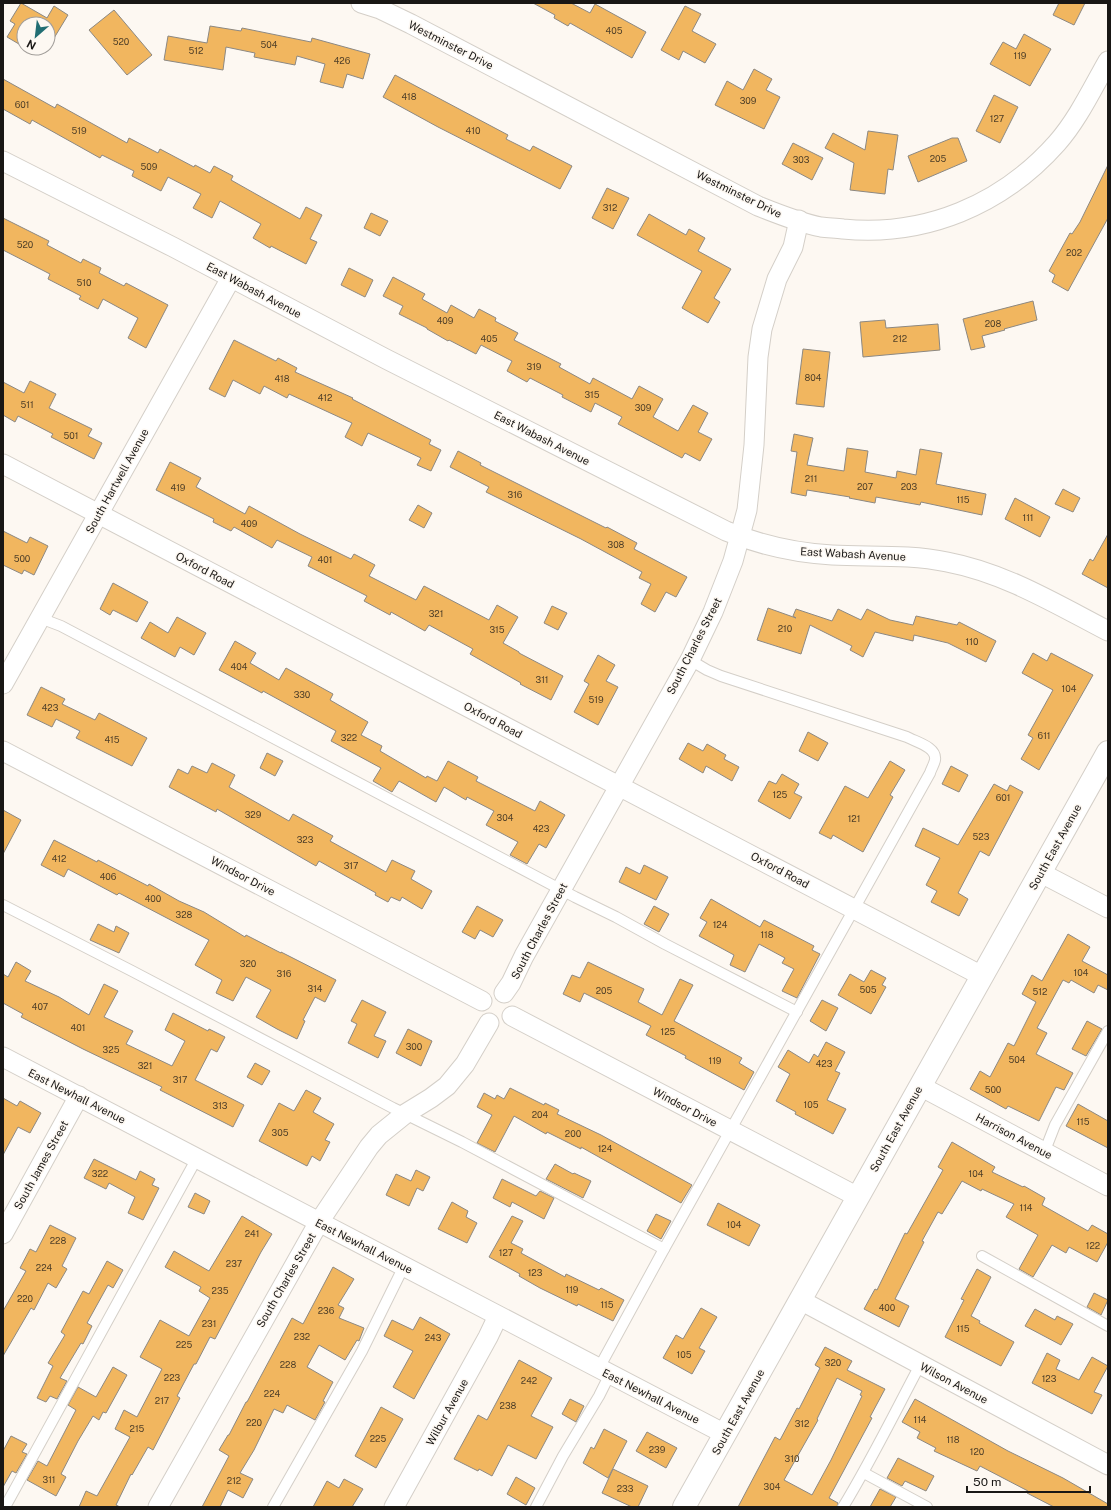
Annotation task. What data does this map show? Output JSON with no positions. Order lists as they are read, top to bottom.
{
  "streets": {
    "main road": ["South East Avenue"],
    "street": [
      "Westminster Drive",
      "East Wabash Avenue",
      "South Hartwell Avenue",
      "Oxford Road",
      "South Charles Street",
      "Windsor Drive",
      "East Newhall Avenue",
      "Harrison Avenue",
      "South James Street",
      "Wilson Avenue",
      "Wilbur Avenue"
    ]
  },
  "crossings": [
    ["Westminster Drive", "South Charles Street"],
    ["East Wabash Avenue", "South Hartwell Avenue"],
    ["East Wabash Avenue", "South Charles Street"],
    ["South Hartwell Avenue", "Oxford Road"],
    ["Oxford Road", "South Charles Street"],
    ["Oxford Road", "South East Avenue"],
    ["South Charles Street", "Windsor Drive"],
    ["South Charles Street", "East Newhall Avenue"],
    ["South East Avenue", "Windsor Drive"],
    ["South East Avenue", "East Newhall Avenue"],
    ["South East Avenue", "Harrison Avenue"],
    ["South East Avenue", "Wilson Avenue"],
    ["East Newhall Avenue", "South James Street"],
    ["East Newhall Avenue", "Wilbur Avenue"]
  ],
  "house_numbers": [
    "405",
    "520",
    "504",
    "512",
    "119",
    "426",
    "418",
    "309",
    "601",
    "127",
    "519",
    "410",
    "205",
    "303",
    "509",
    "312",
    "520",
    "202",
    "510",
    "409",
    "208",
    "405",
    "212",
    "319",
    "804",
    "418",
    "315",
    "412",
    "511",
    "309",
    "501",
    "211",
    "207",
    "203",
    "419",
    "316",
    "115",
    "111",
    "409",
    "308",
    "500",
    "401",
    "321",
    "210",
    "315",
    "110",
    "404",
    "311",
    "104",
    "330",
    "519",
    "423",
    "611",
    "322",
    "415",
    "125",
    "601",
    "329",
    "304",
    "121",
    "423",
    "523",
    "323",
    "412",
    "317",
    "406",
    "400",
    "328",
    "124",
    "118",
    "320",
    "104",
    "316",
    "314",
    "505",
    "205",
    "512",
    "407",
    "401",
    "125",
    "300",
    "325",
    "504",
    "119",
    "423",
    "321",
    "317",
    "500",
    "105",
    "313",
    "204",
    "115",
    "305",
    "200",
    "124",
    "322",
    "104",
    "114",
    "104",
    "241",
    "228",
    "122",
    "127",
    "237",
    "224",
    "123",
    "119",
    "235",
    "220",
    "115",
    "400",
    "236",
    "231",
    "115",
    "232",
    "243",
    "225",
    "105",
    "320",
    "228",
    "223",
    "123",
    "242",
    "224",
    "217",
    "238",
    "114",
    "220",
    "312",
    "215",
    "225",
    "118",
    "239",
    "120",
    "310",
    "311",
    "212",
    "304",
    "233"
  ],
  "scale_bar": "50 m",
  "north": "bottom left"
}
